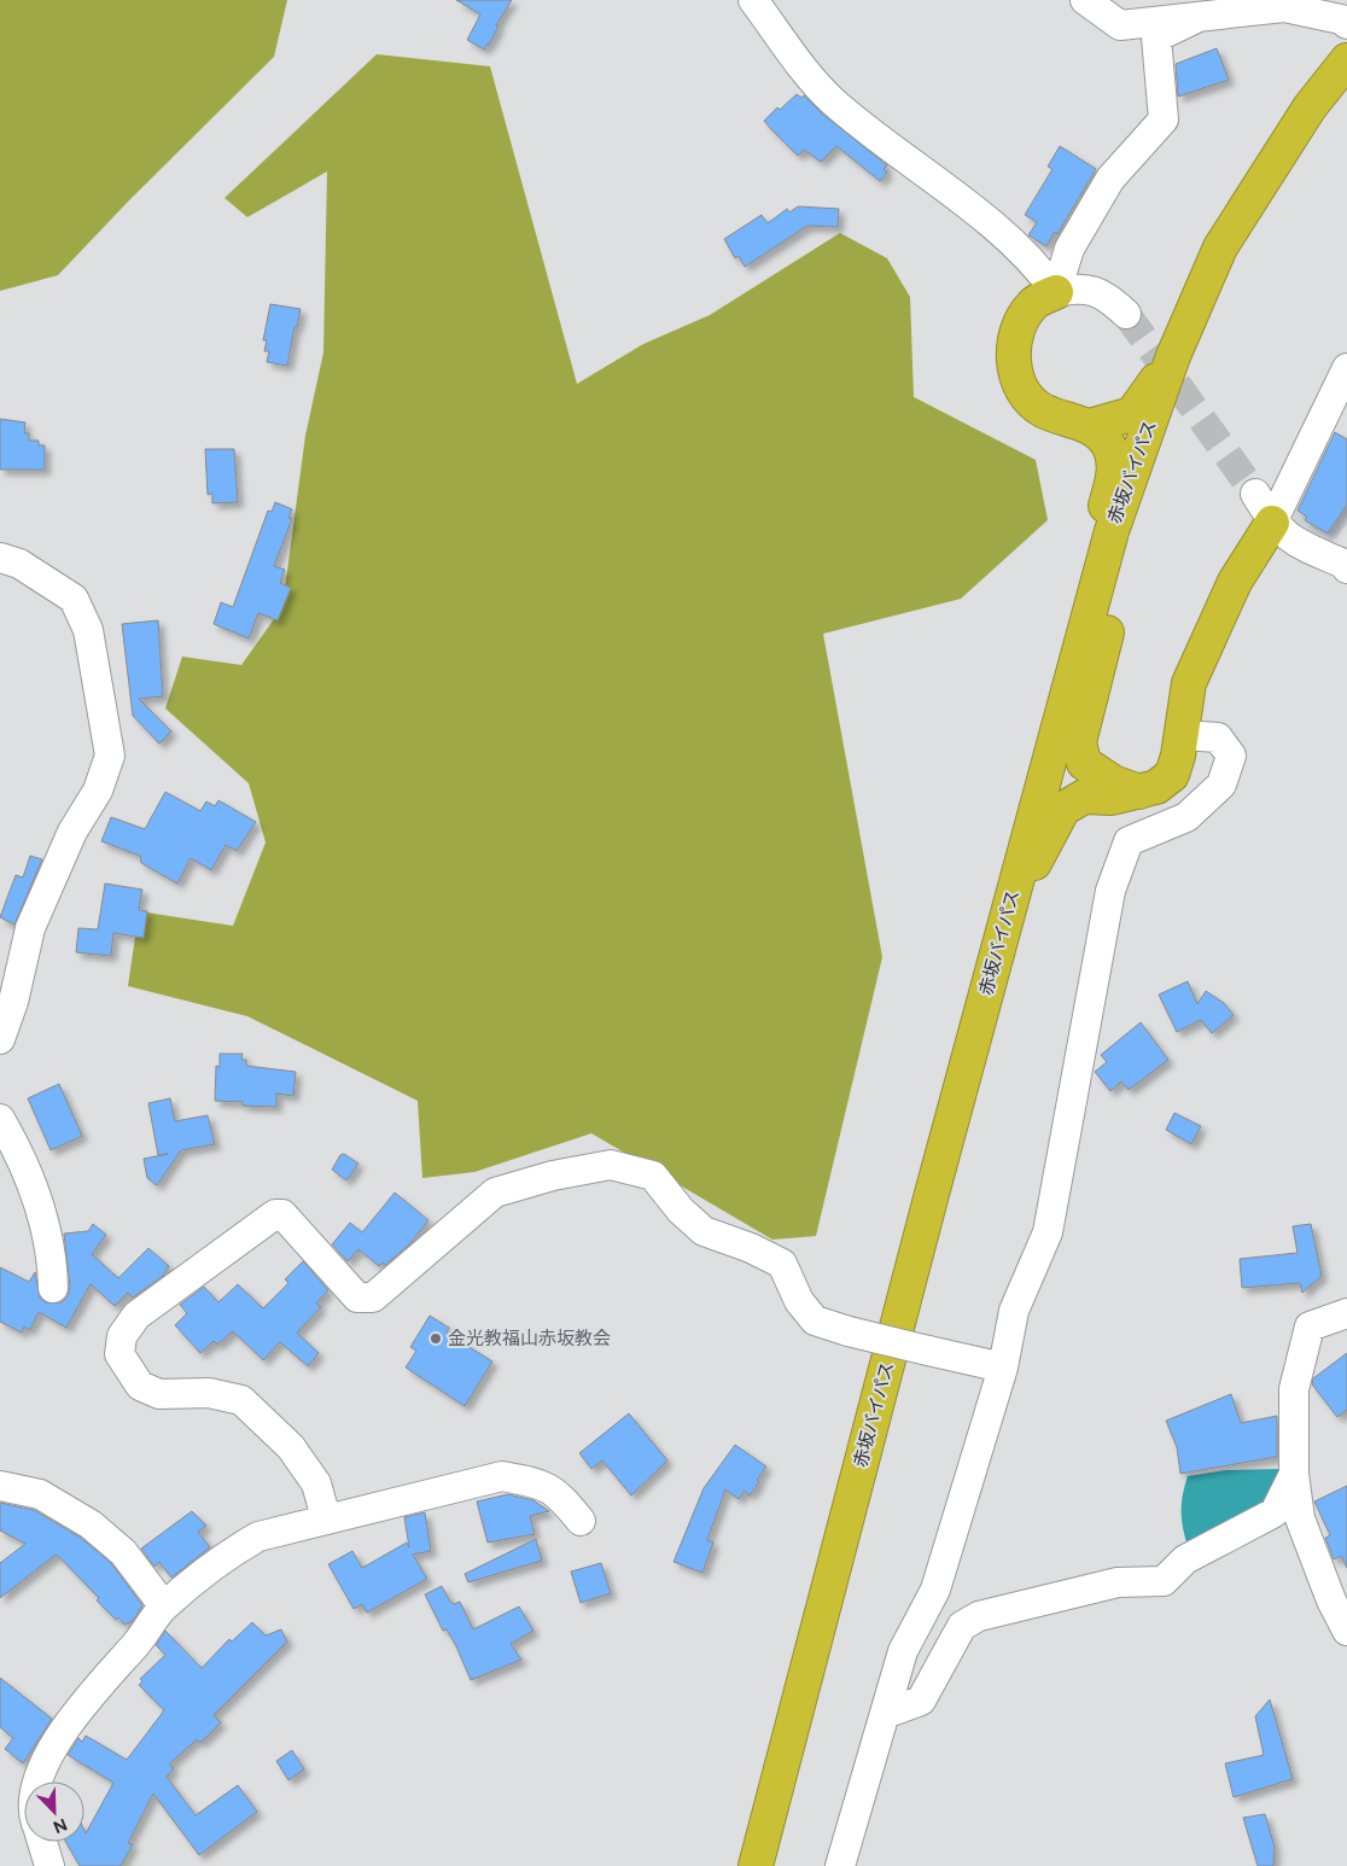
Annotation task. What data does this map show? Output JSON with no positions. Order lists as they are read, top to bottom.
{
  "streets": {
    "highway": ["赤坂バイパス"]
  },
  "places": ["金光教福山赤坂教会"],
  "north": "bottom right"
}
